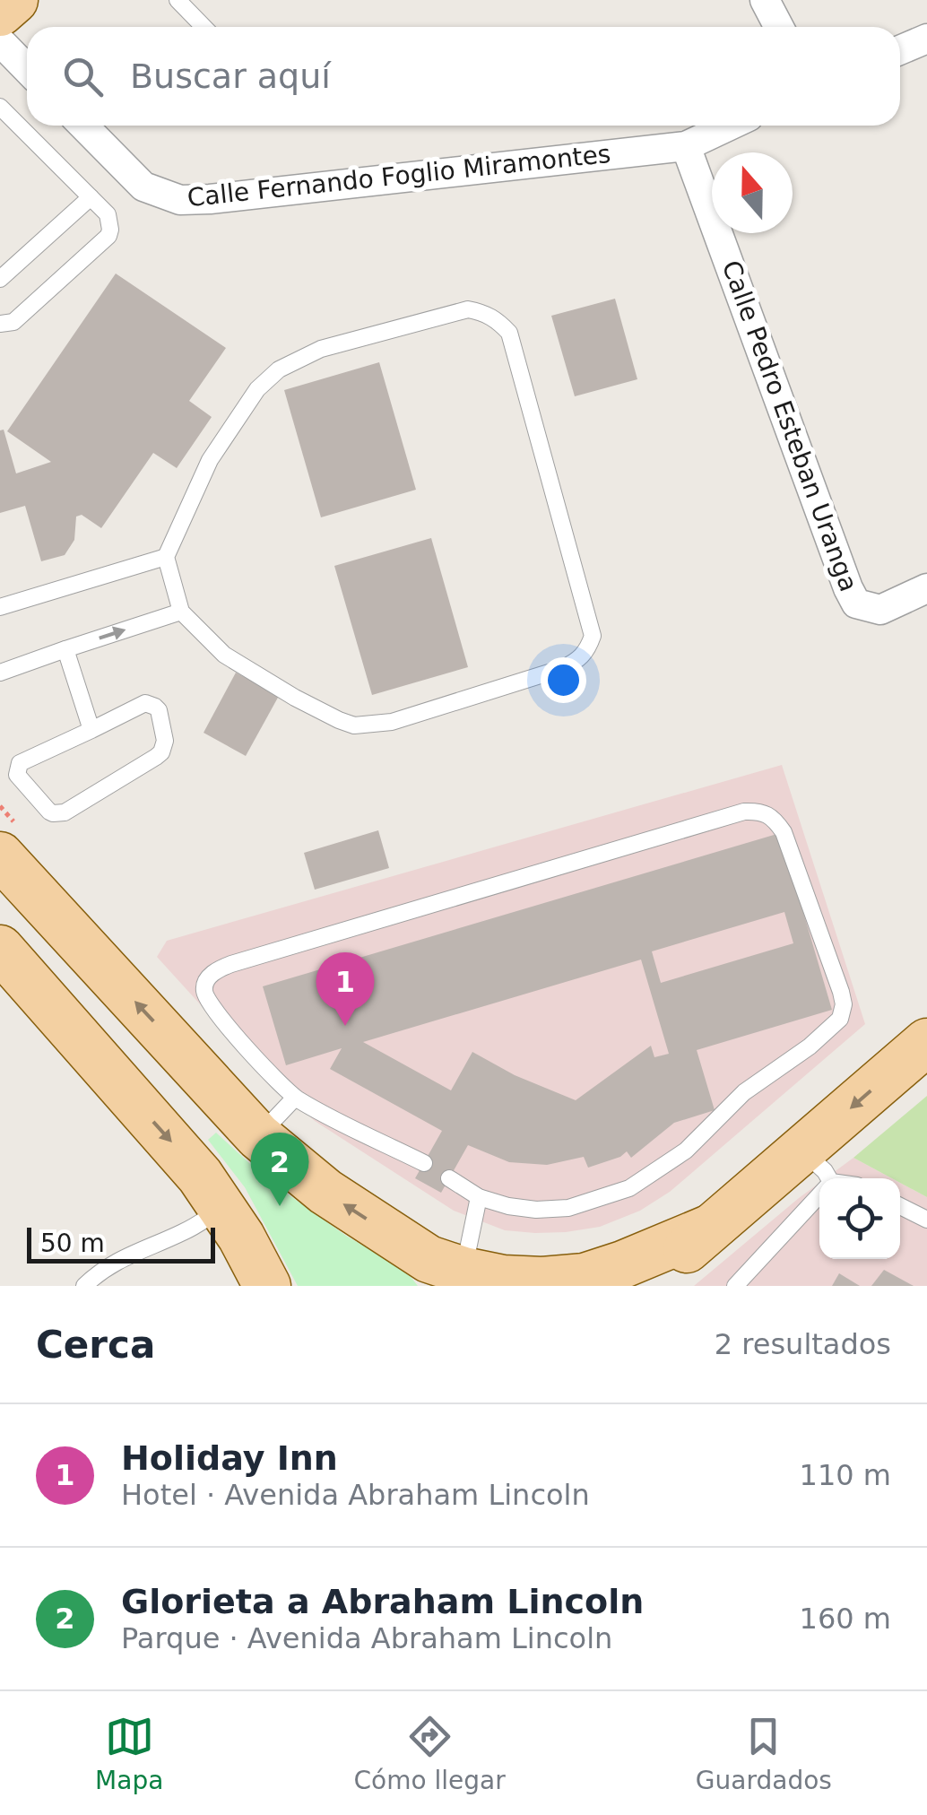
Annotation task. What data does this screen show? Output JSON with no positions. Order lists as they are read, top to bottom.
{
  "streets": {
    "street": ["Calle Fernando Foglio Miramontes", "Calle Pedro Esteban Uranga"]
  },
  "crossings": [
    ["Calle Fernando Foglio Miramontes", "Calle Pedro Esteban Uranga"]
  ],
  "scale_bar": "50 m",
  "north": "top",
  "page": {
    "search": "Buscar aquí",
    "pins": ["1", "2"],
    "scale": "50 m",
    "heading": ["Cerca", "2 resultados"],
    "list": [
      {
        "mark": "1",
        "name": "Holiday Inn",
        "note": "Hotel · Avenida Abraham Lincoln",
        "value": "110 m"
      },
      {
        "mark": "2",
        "name": "Glorieta a Abraham Lincoln",
        "note": "Parque · Avenida Abraham Lincoln",
        "value": "160 m"
      }
    ],
    "nav": ["Mapa", "Cómo llegar", "Guardados"]
  }
}
